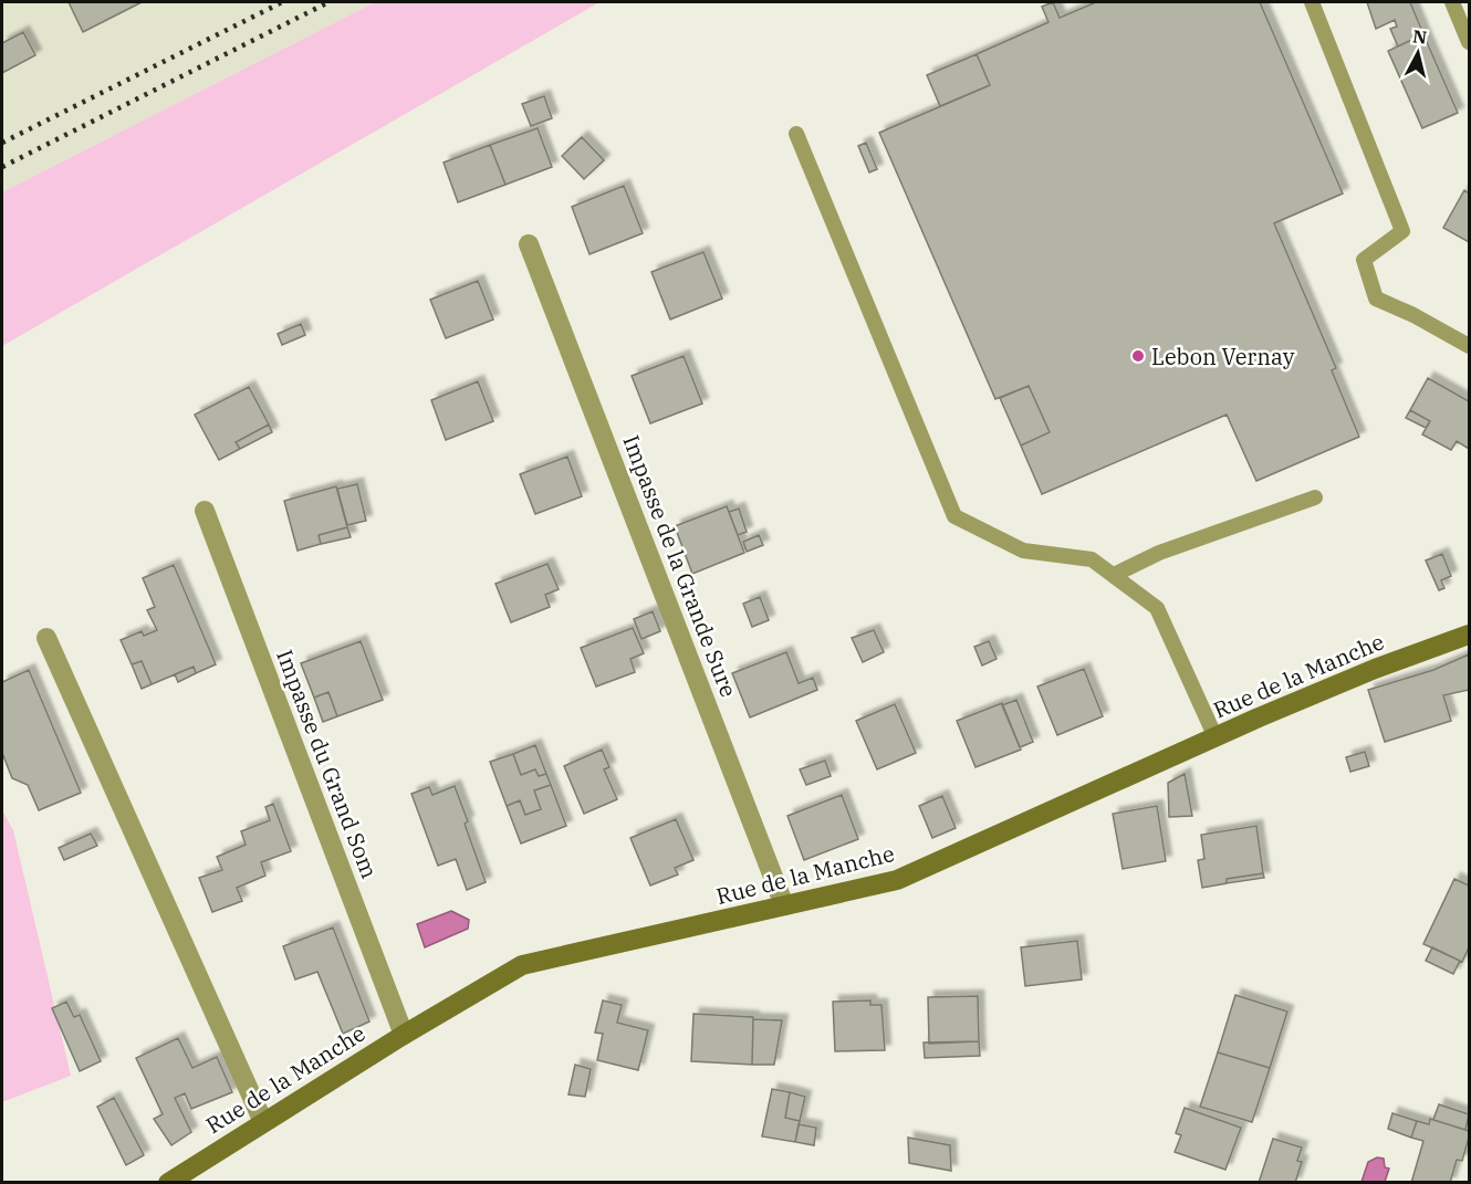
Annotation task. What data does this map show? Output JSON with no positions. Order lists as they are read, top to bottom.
{
  "streets": {
    "street": ["Impasse de la Grande Sure", "Rue de la Manche", "Impasse du Grand Som"]
  },
  "crossings": [
    ["Impasse de la Grande Sure", "Rue de la Manche"],
    ["Rue de la Manche", "Impasse du Grand Som"]
  ],
  "places": ["Lebon Vernay"],
  "north": "top"
}
